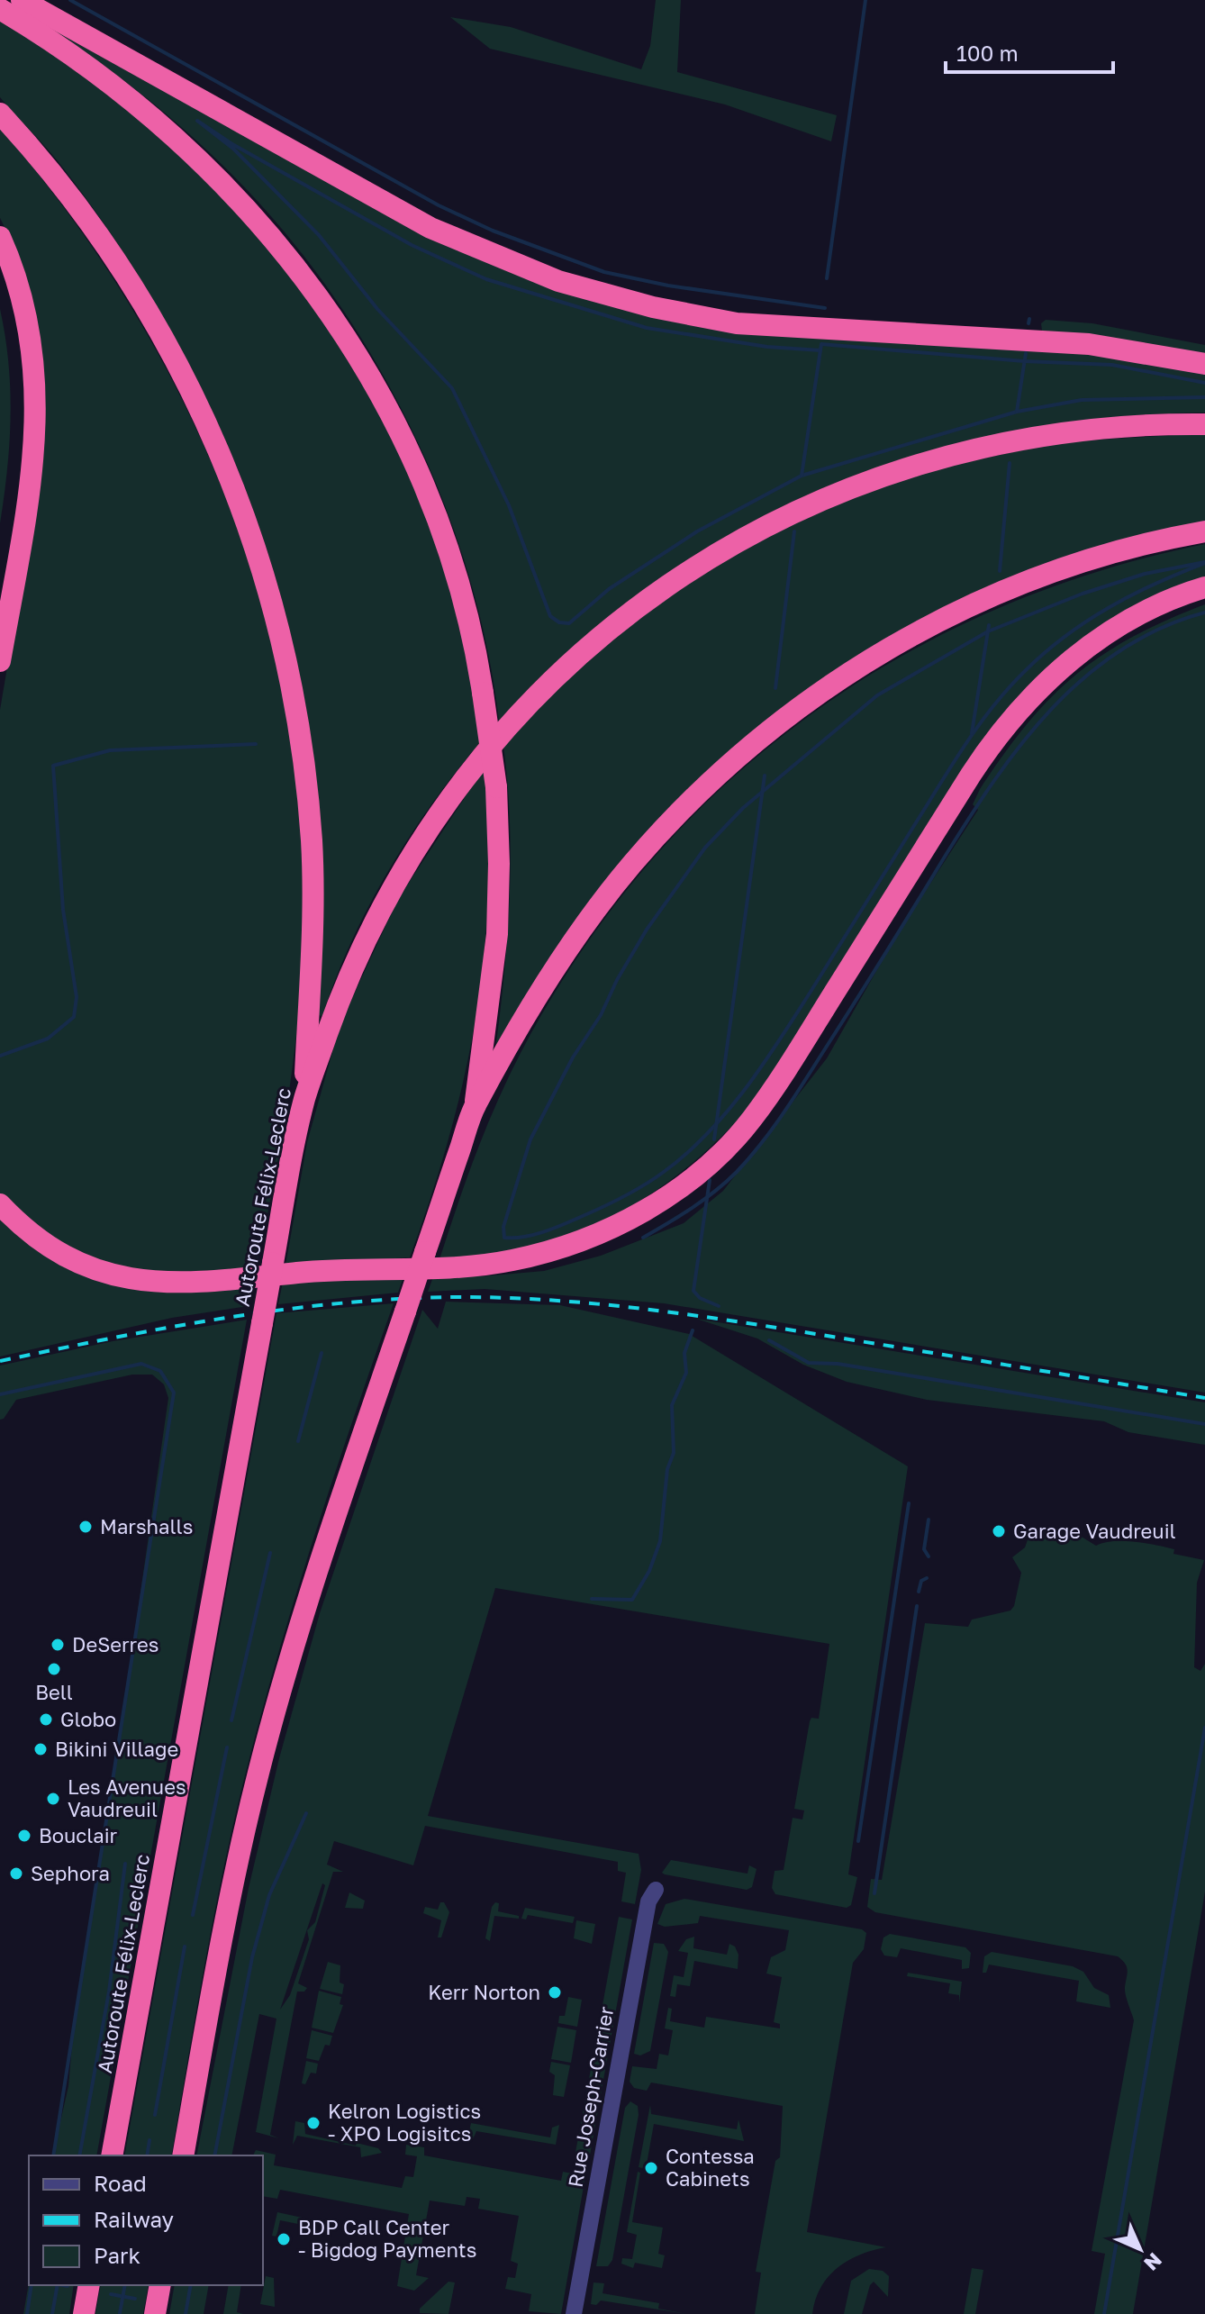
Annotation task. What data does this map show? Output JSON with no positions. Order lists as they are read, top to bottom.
{
  "streets": {
    "highway": ["Autoroute Félix-Leclerc"],
    "street": ["Rue Joseph-Carrier"]
  },
  "places": [
    "Marshalls",
    "Garage Vaudreuil",
    "DeSerres",
    "Bell",
    "Globo",
    "Bikini Village",
    "Les Avenues Vaudreuil",
    "Bouclair",
    "Sephora",
    "Kerr Norton",
    "Kelron Logistics - XPO Logisitcs",
    "Contessa Cabinets",
    "BDP Call Center - Bigdog Payments"
  ],
  "legend": ["Road", "Railway", "Park"],
  "scale_bar": "100 m",
  "north": "bottom right"
}
